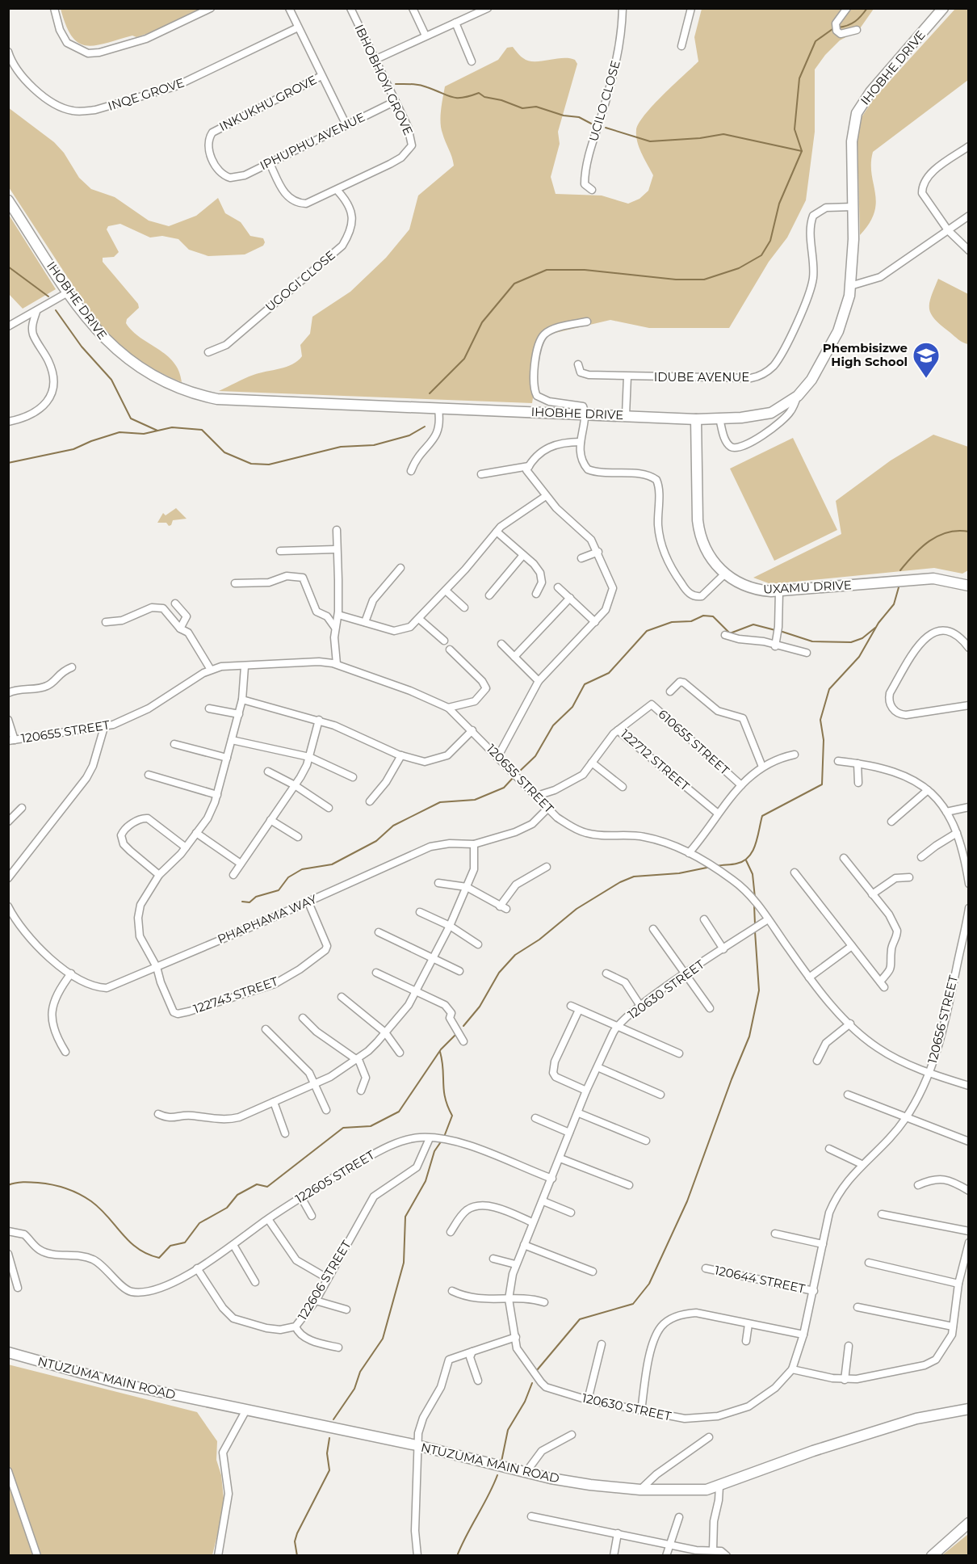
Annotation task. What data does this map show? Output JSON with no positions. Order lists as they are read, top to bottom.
{
  "streets": {
    "street": [
      "IHOBHE DRIVE",
      "IBHOBHOYI GROVE",
      "INQE GROVE",
      "UCILO CLOSE",
      "INKUKHU GROVE",
      "IPHUPHU AVENUE",
      "UGOGI CLOSE",
      "IDUBE AVENUE",
      "UXAMU DRIVE",
      "120655 STREET",
      "610655 STREET",
      "122712 STREET",
      "PHAPHAMA WAY",
      "120630 STREET",
      "122743 STREET",
      "120656 STREET",
      "122605 STREET",
      "120644 STREET",
      "122606 STREET",
      "NTUZUMA MAIN ROAD"
    ]
  },
  "crossings": [
    ["IHOBHE DRIVE", "IDUBE AVENUE"],
    ["IHOBHE DRIVE", "UXAMU DRIVE"],
    ["IBHOBHOYI GROVE", "IPHUPHU AVENUE"],
    ["IBHOBHOYI GROVE", "UGOGI CLOSE"],
    ["INKUKHU GROVE", "IPHUPHU AVENUE"],
    ["120655 STREET", "PHAPHAMA WAY"],
    ["120655 STREET", "120630 STREET"],
    ["120655 STREET", "120656 STREET"],
    ["610655 STREET", "122712 STREET"],
    ["PHAPHAMA WAY", "122743 STREET"],
    ["120630 STREET", "120656 STREET"],
    ["120630 STREET", "122605 STREET"],
    ["120630 STREET", "120644 STREET"],
    ["122605 STREET", "122606 STREET"]
  ],
  "places": {
    "school or university": ["Phembisizwe High School"]
  }
}
